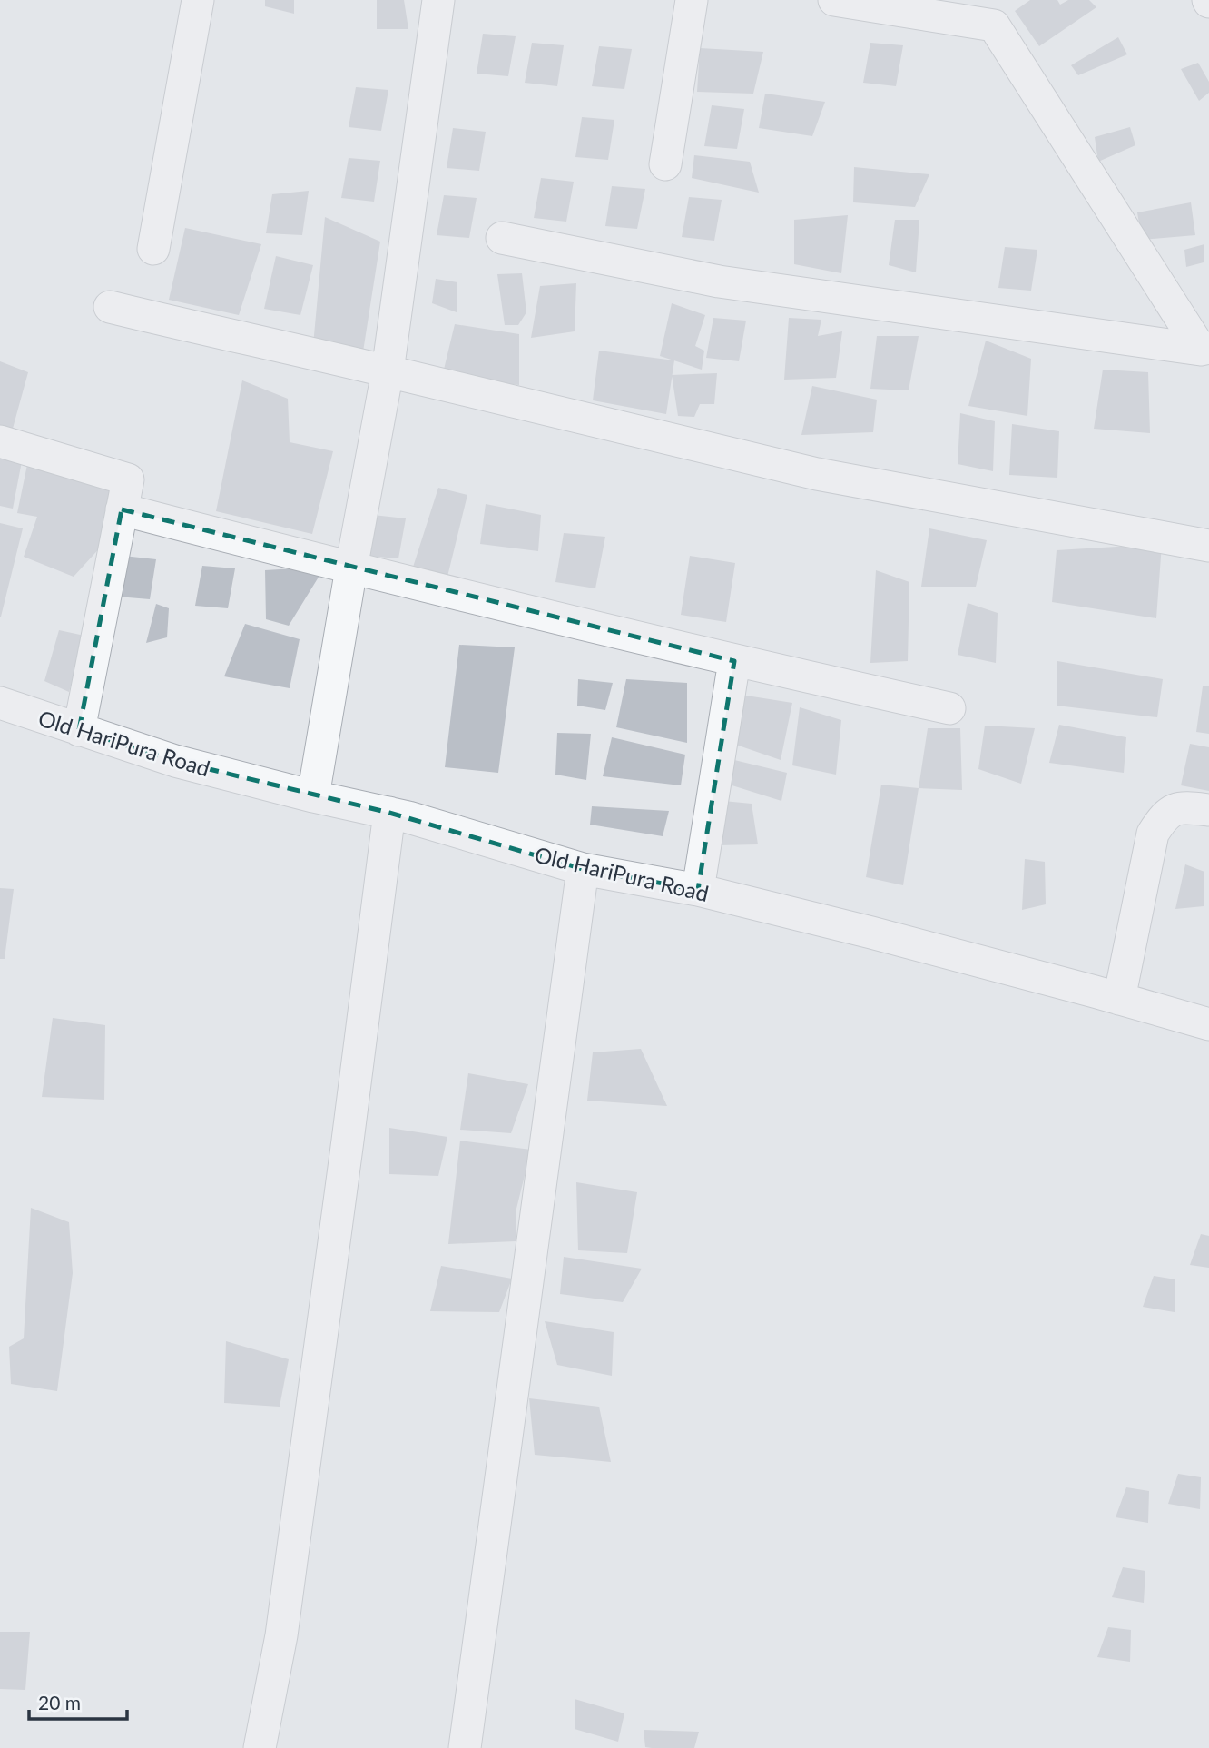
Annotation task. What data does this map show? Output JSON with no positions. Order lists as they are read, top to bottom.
{
  "streets": {
    "street": ["Old HariPura Road"]
  },
  "scale_bar": "20 m"
}
